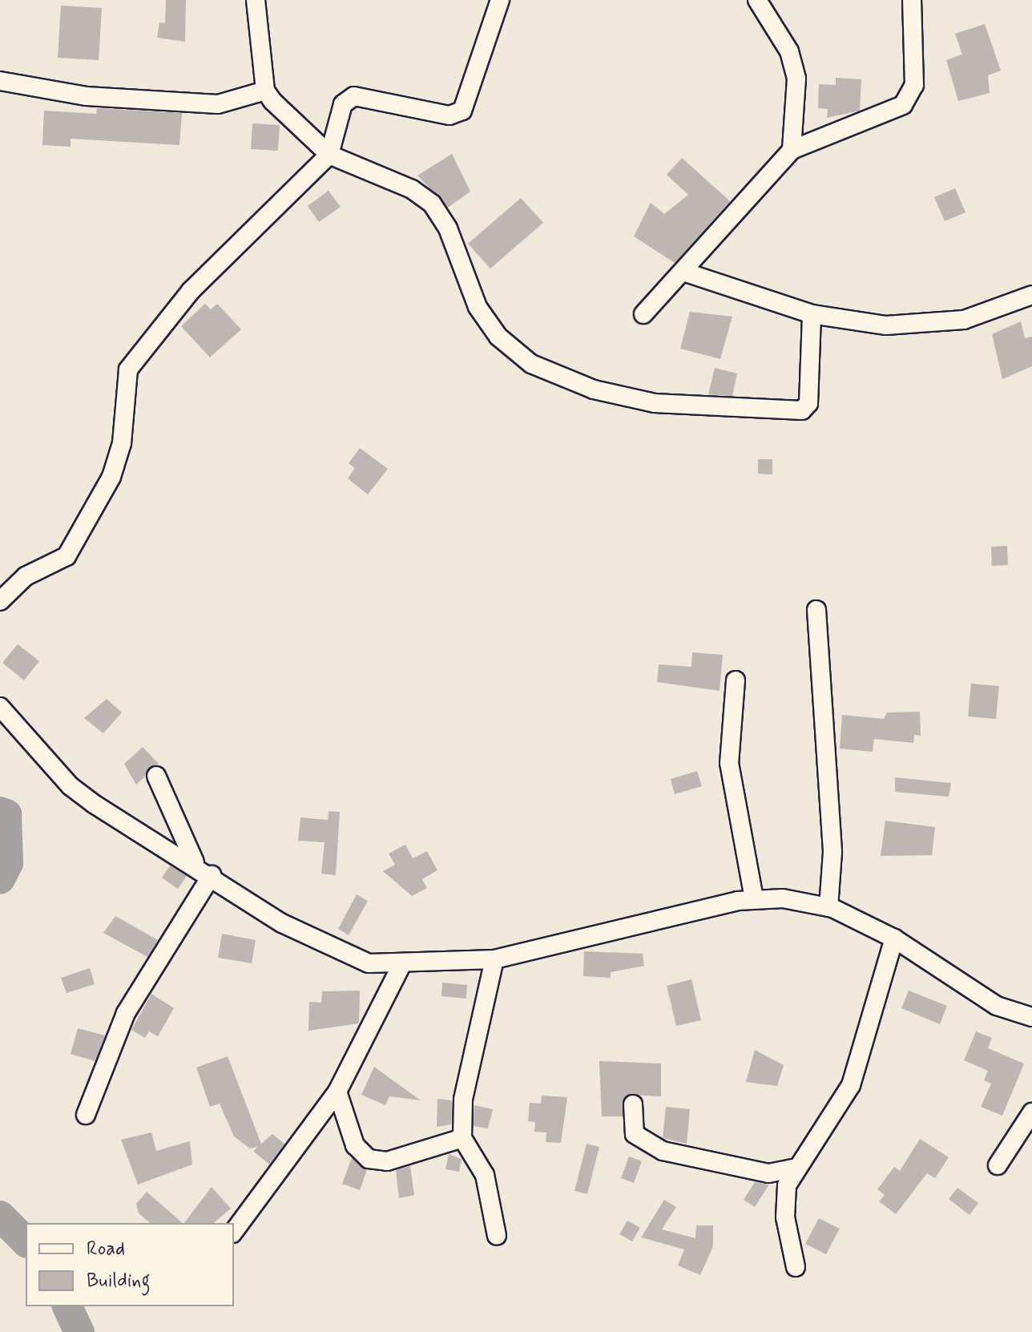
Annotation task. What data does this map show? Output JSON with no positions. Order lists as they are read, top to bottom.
{
  "legend": ["Road", "Building"]
}
